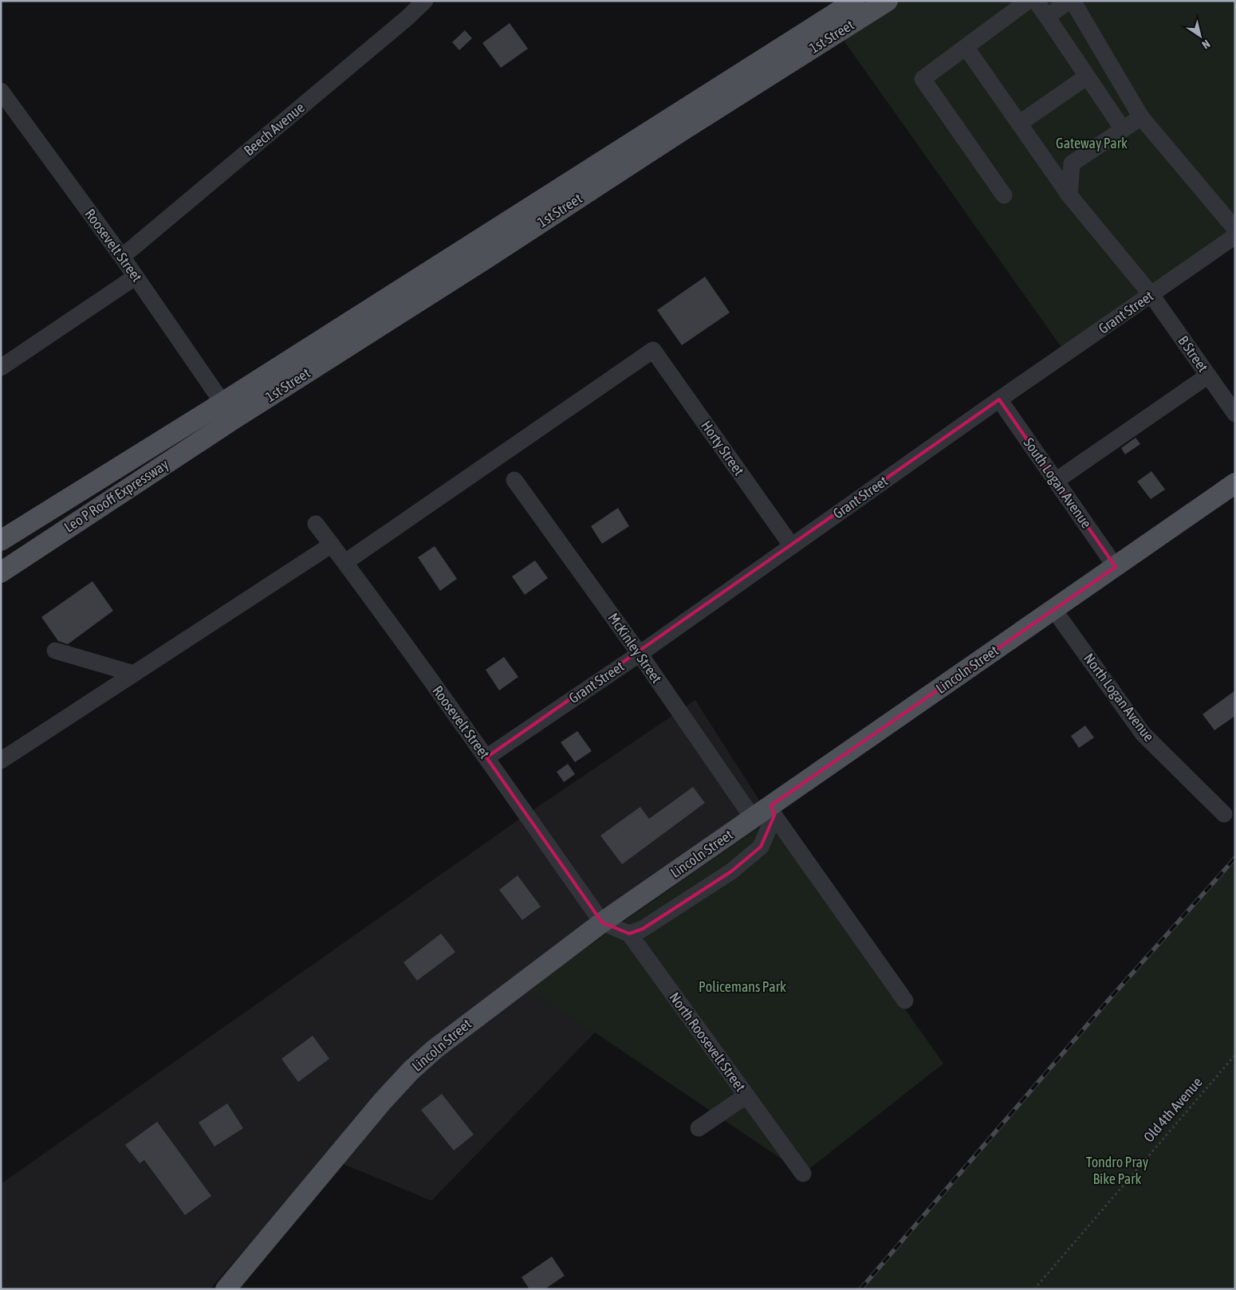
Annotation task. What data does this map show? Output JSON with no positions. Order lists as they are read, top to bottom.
{
  "streets": {
    "main road": ["1st Street", "Leo P Rooff Expressway", "Lincoln Street"],
    "street": [
      "Beech Avenue",
      "Roosevelt Street",
      "Grant Street",
      "B Street",
      "Horty Street",
      "South Logan Avenue",
      "McKinley Street",
      "North Logan Avenue",
      "North Roosevelt Street"
    ],
    "path": ["Old 4th Avenue"]
  },
  "crossings": [
    ["1st Street", "Roosevelt Street"],
    ["1st Street", "Leo P Rooff Expressway"],
    ["Beech Avenue", "Roosevelt Street"],
    ["Roosevelt Street", "Grant Street"],
    ["Roosevelt Street", "Horty Street"],
    ["Roosevelt Street", "Leo P Rooff Expressway"],
    ["Roosevelt Street", "Lincoln Street"],
    ["Grant Street", "B Street"],
    ["Grant Street", "Horty Street"],
    ["Grant Street", "South Logan Avenue"],
    ["Grant Street", "McKinley Street"],
    ["South Logan Avenue", "Lincoln Street"],
    ["McKinley Street", "Lincoln Street"],
    ["Lincoln Street", "North Logan Avenue"]
  ],
  "parks": ["Gateway Park", "Policemans Park", "Tondro Pray Bike Park"],
  "north": "bottom right"
}
